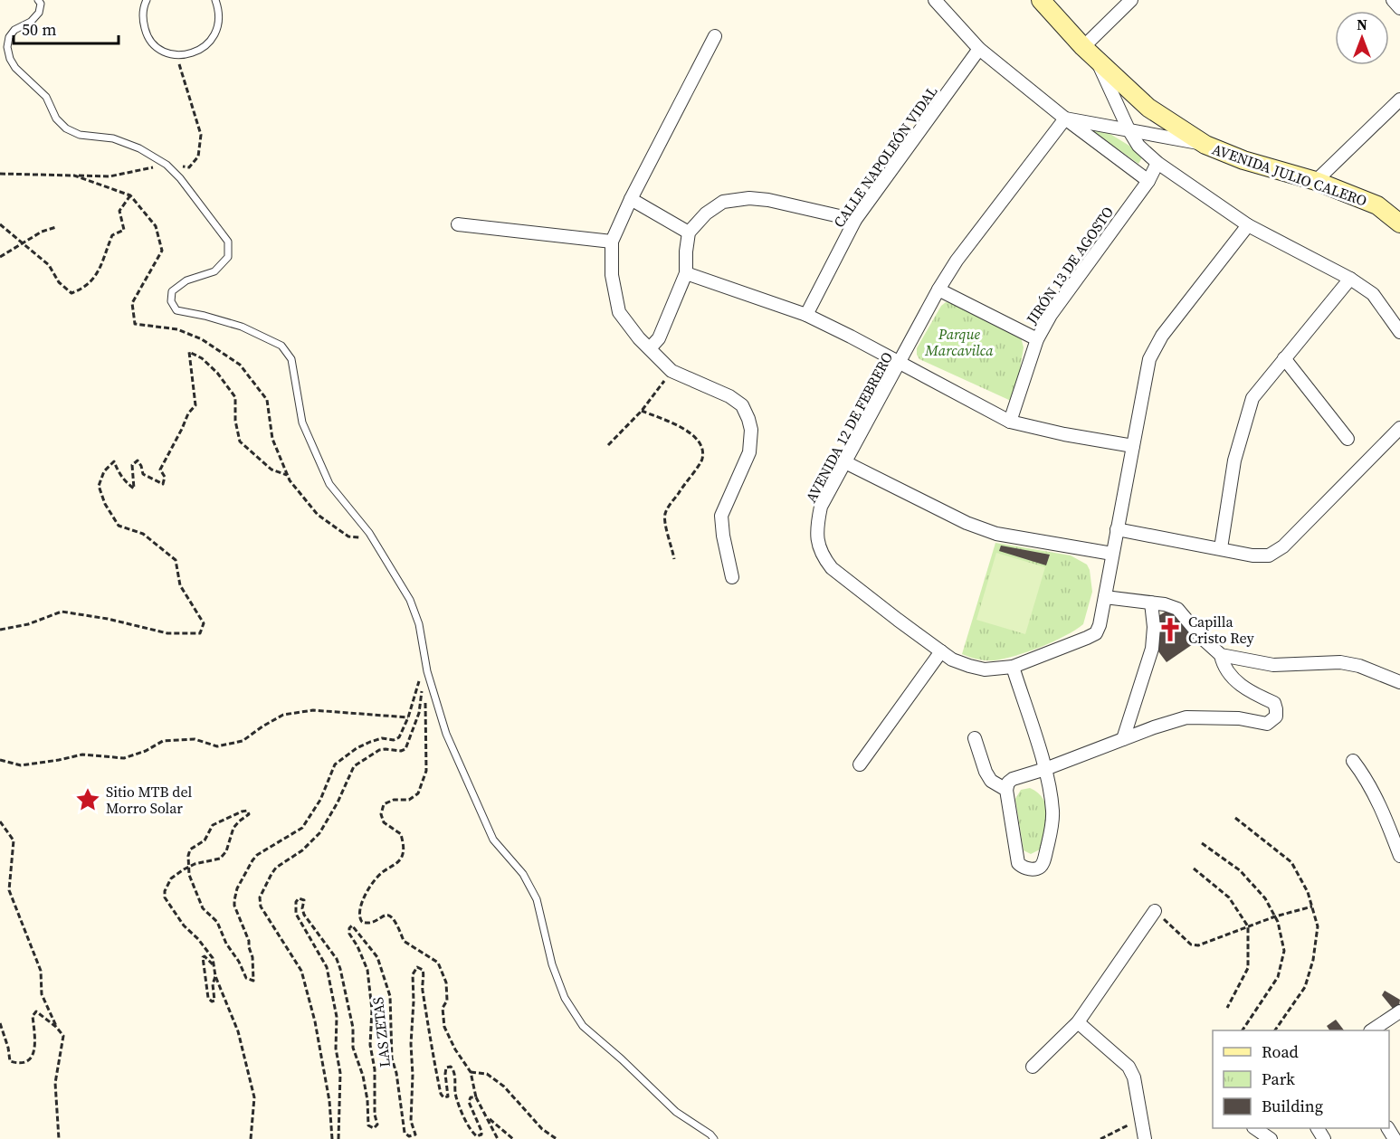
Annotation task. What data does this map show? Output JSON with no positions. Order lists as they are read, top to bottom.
{
  "streets": {
    "street": [
      "CALLE NAPOLEÓN VIDAL",
      "AVENIDA JULIO CALERO",
      "JIRÓN 13 DE AGOSTO",
      "AVENIDA 12 DE FEBRERO"
    ],
    "path": ["LAS ZETAS"]
  },
  "crossings": [
    ["AVENIDA JULIO CALERO", "AVENIDA 12 DE FEBRERO"]
  ],
  "parks": ["Parque Marcavilca"],
  "places": {
    "church": ["Capilla Cristo Rey"],
    "place": ["Sitio MTB del Morro Solar"]
  },
  "legend": ["Road", "Park", "Building"],
  "scale_bar": "50 m",
  "north": "top"
}
